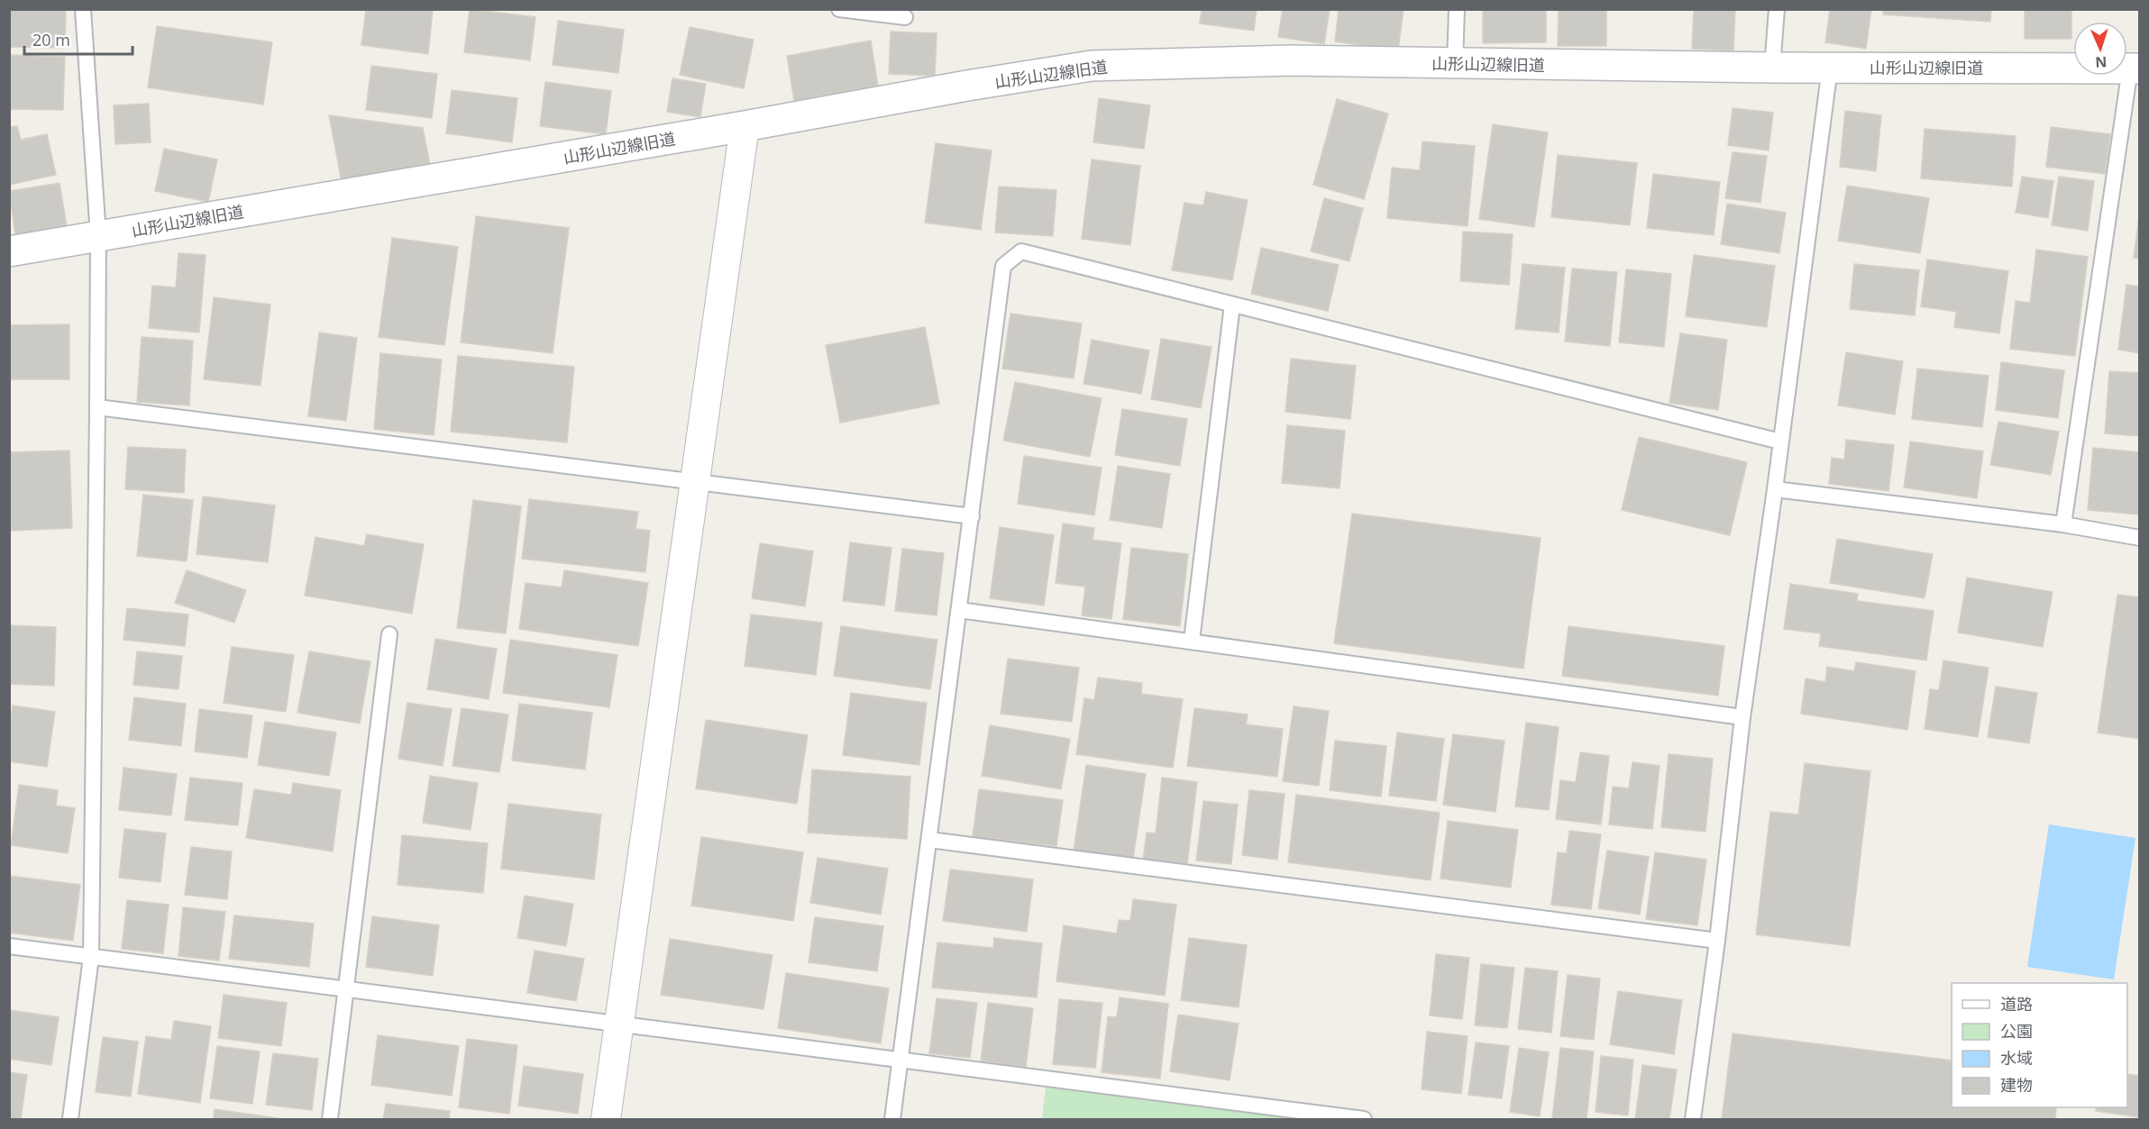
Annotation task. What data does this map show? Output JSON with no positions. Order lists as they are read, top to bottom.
{
  "streets": {
    "street": ["山形山辺線旧道"]
  },
  "legend": [
    "道路",
    "公園",
    "水域",
    "建物"
  ],
  "scale_bar": "20 m",
  "north": "bottom"
}
